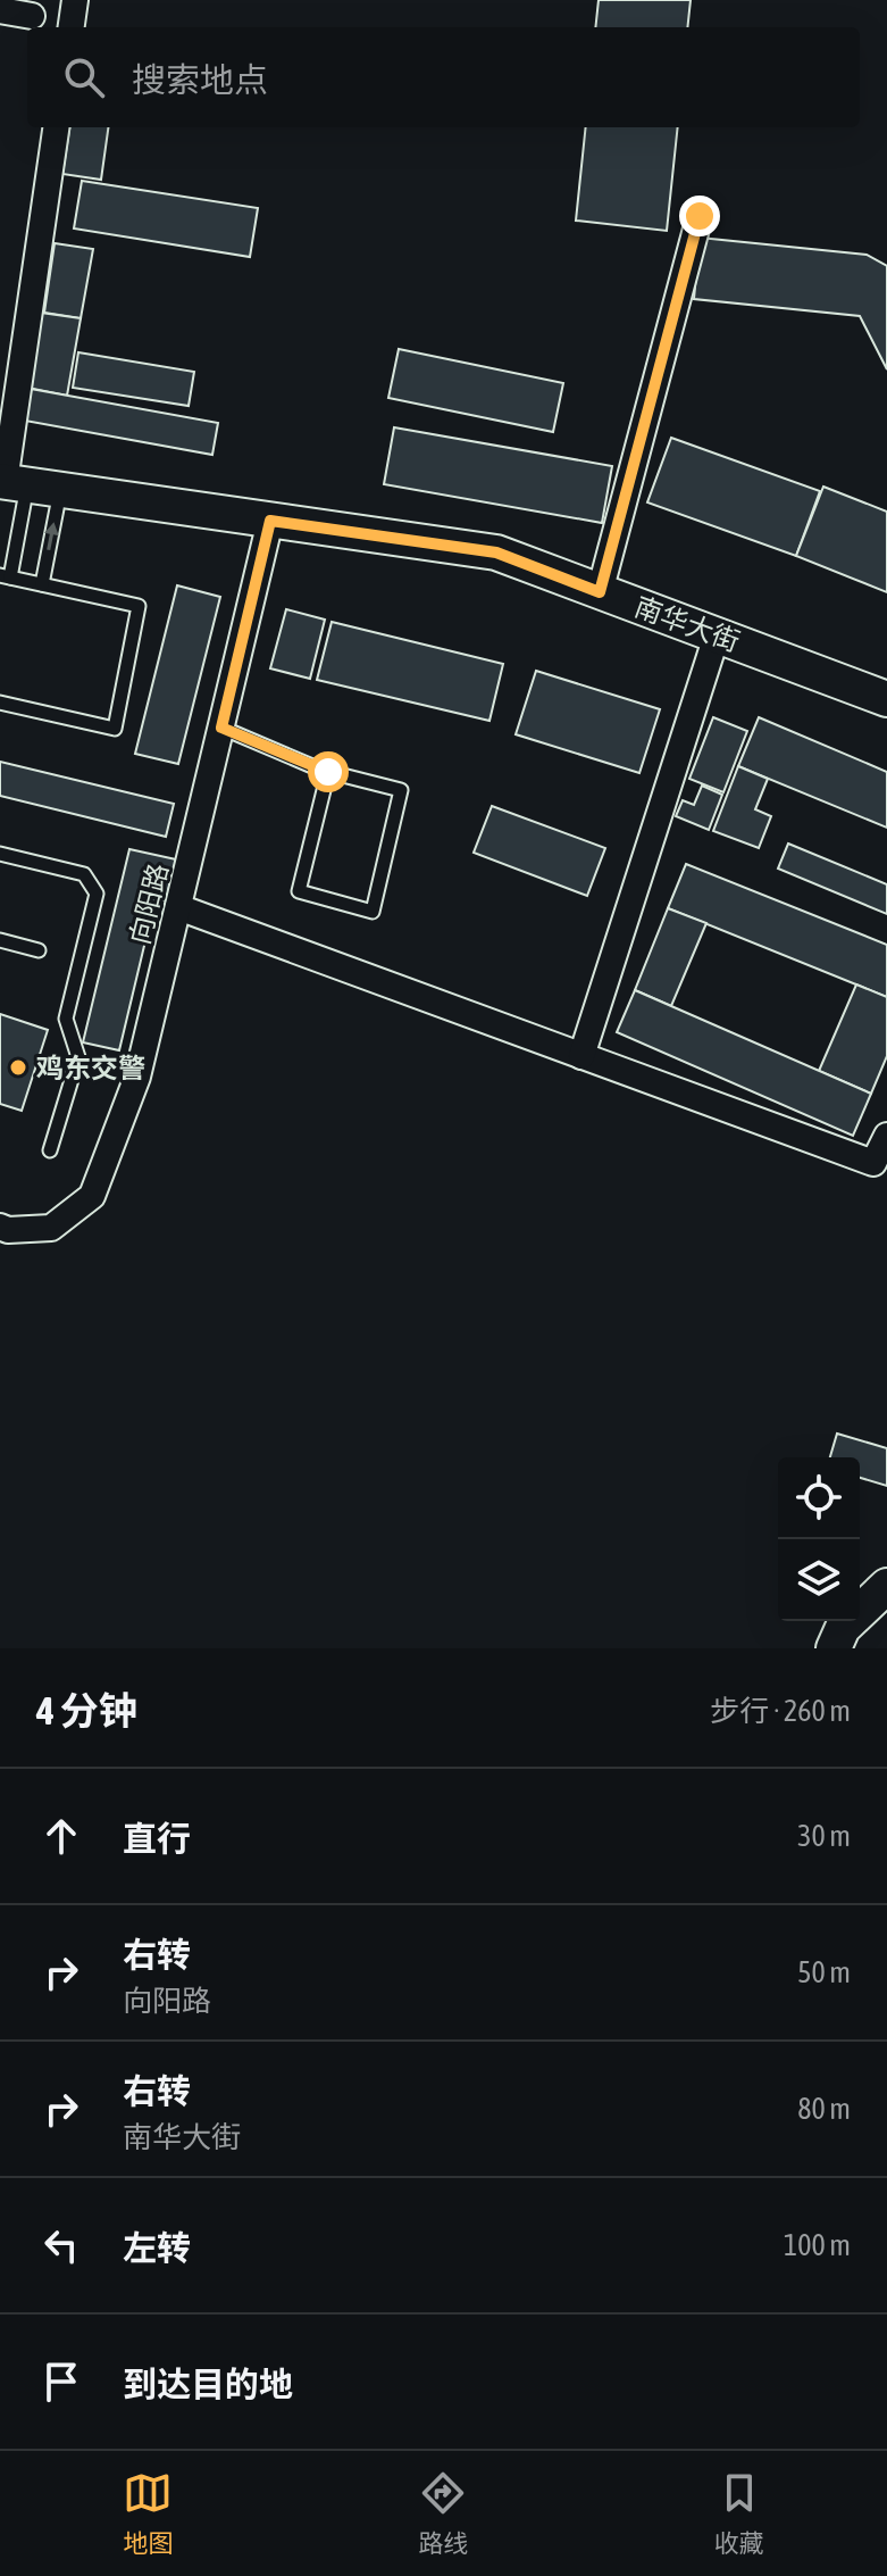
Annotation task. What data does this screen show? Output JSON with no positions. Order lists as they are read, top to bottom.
{
  "streets": {
    "main road": ["南华大街"],
    "street": ["向阳路"]
  },
  "crossings": [
    ["南华大街", "向阳路"]
  ],
  "places": ["鸡东交警"],
  "page": {
    "search": "搜索地点",
    "heading": ["4 分钟", "步行 · 260 m"],
    "list": [
      ["直行", "30 m"],
      ["右转", "向阳路", "50 m"],
      ["右转", "南华大街", "80 m"],
      ["左转", "100 m"],
      "到达目的地"
    ],
    "nav": ["地图", "路线", "收藏"]
  }
}
